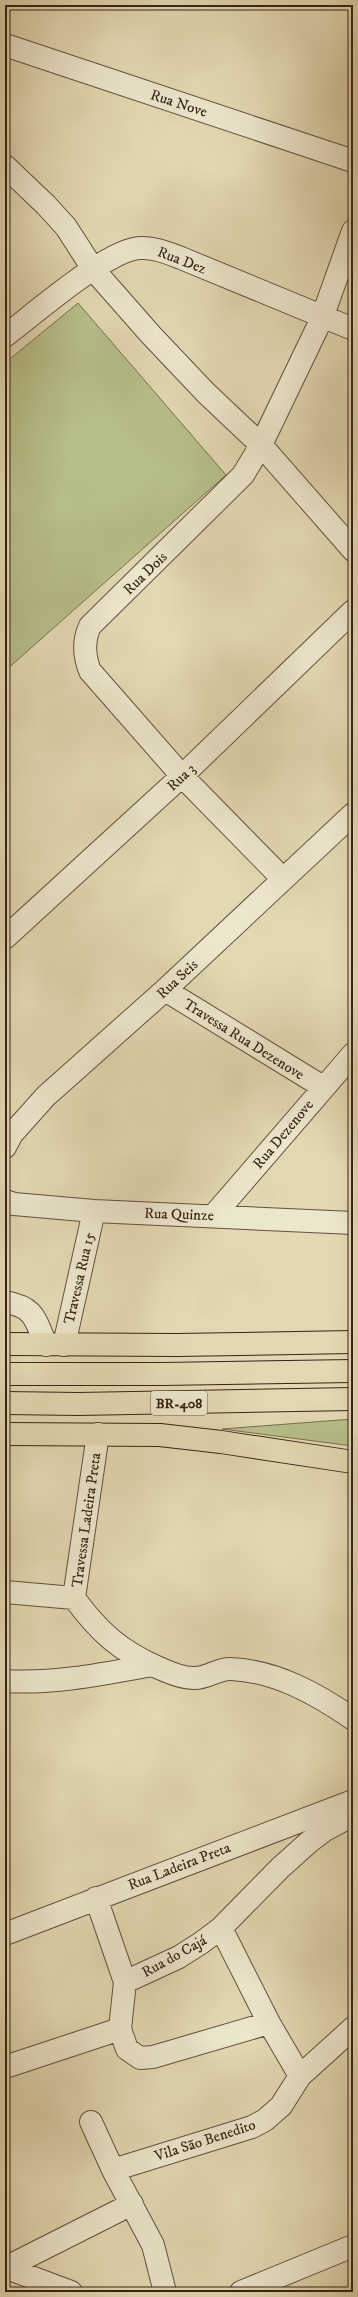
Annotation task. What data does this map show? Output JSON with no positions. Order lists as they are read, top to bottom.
{
  "streets": {
    "main road": ["BR-408"],
    "street": [
      "Rua Nove",
      "Rua Dez",
      "Rua Dois",
      "Rua 3",
      "Rua Seis",
      "Travessa Rua Dezenove",
      "Rua Dezenove",
      "Rua Quinze",
      "Travessa Rua 15",
      "Travessa Ladeira Preta",
      "Rua Ladeira Preta",
      "Rua do Cajá",
      "Vila São Benedito"
    ]
  },
  "crossings": [
    ["Rua Dez", "Rua Dois"],
    ["Rua Dois", "Rua 3"],
    ["Rua Dois", "Rua Seis"],
    ["Rua Seis", "Travessa Rua Dezenove"],
    ["Travessa Rua Dezenove", "Rua Dezenove"],
    ["Rua Dezenove", "Rua Quinze"],
    ["Rua Quinze", "Travessa Rua 15"]
  ]
}
